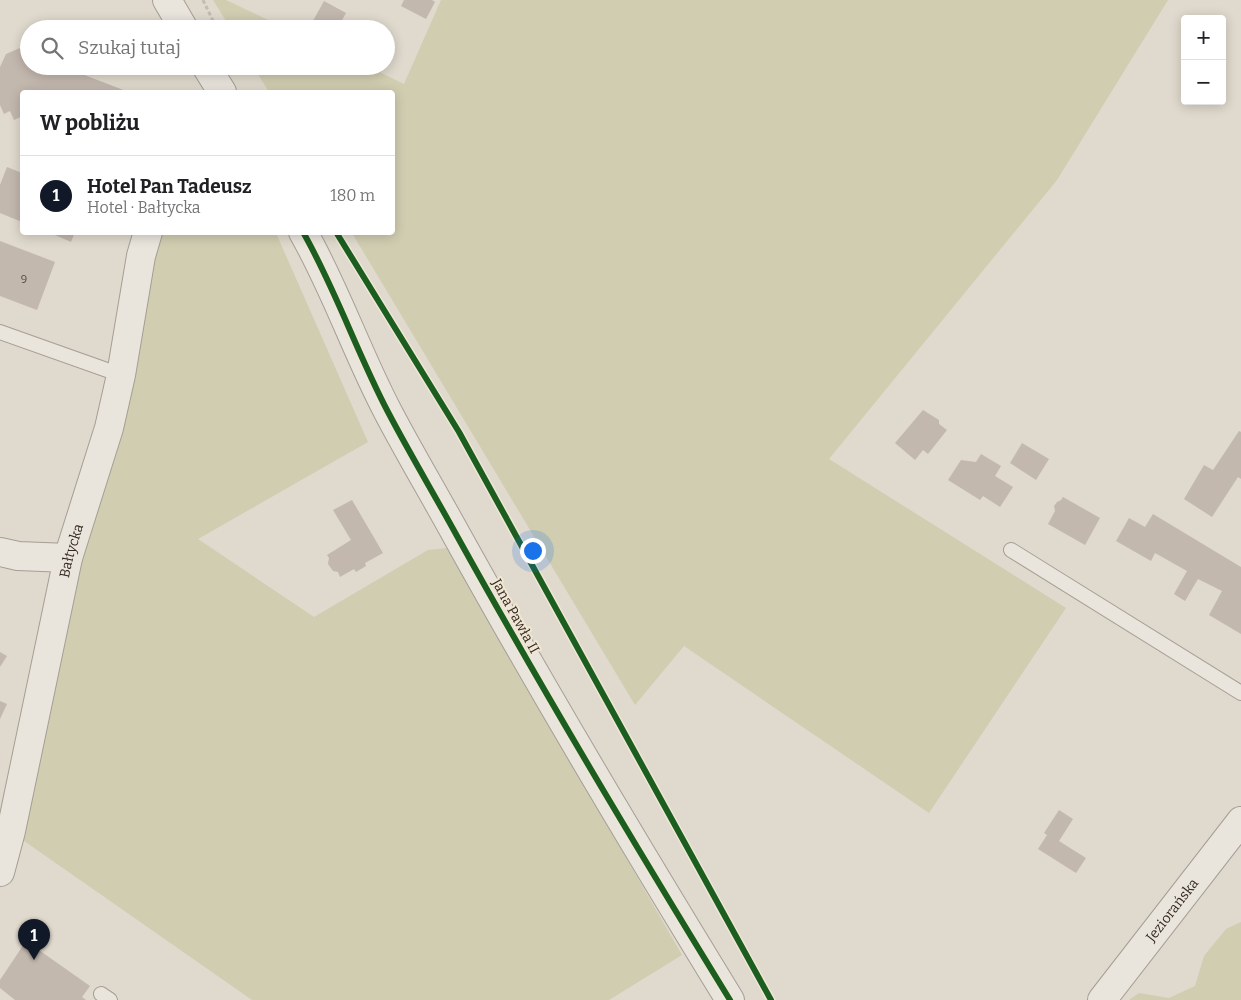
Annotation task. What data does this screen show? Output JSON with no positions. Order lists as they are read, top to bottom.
{
  "streets": {
    "street": ["Bałtycka", "Jana Pawła II", "Jeziorańska"]
  },
  "house_numbers": ["9"],
  "page": {
    "map_buttons": ["+", "−"],
    "search": "Szukaj tutaj",
    "heading": "W pobliżu",
    "list": [
      {
        "mark": "1",
        "name": "Hotel Pan Tadeusz",
        "note": "Hotel · Bałtycka",
        "value": "180 m"
      }
    ],
    "pins": "1"
  }
}
